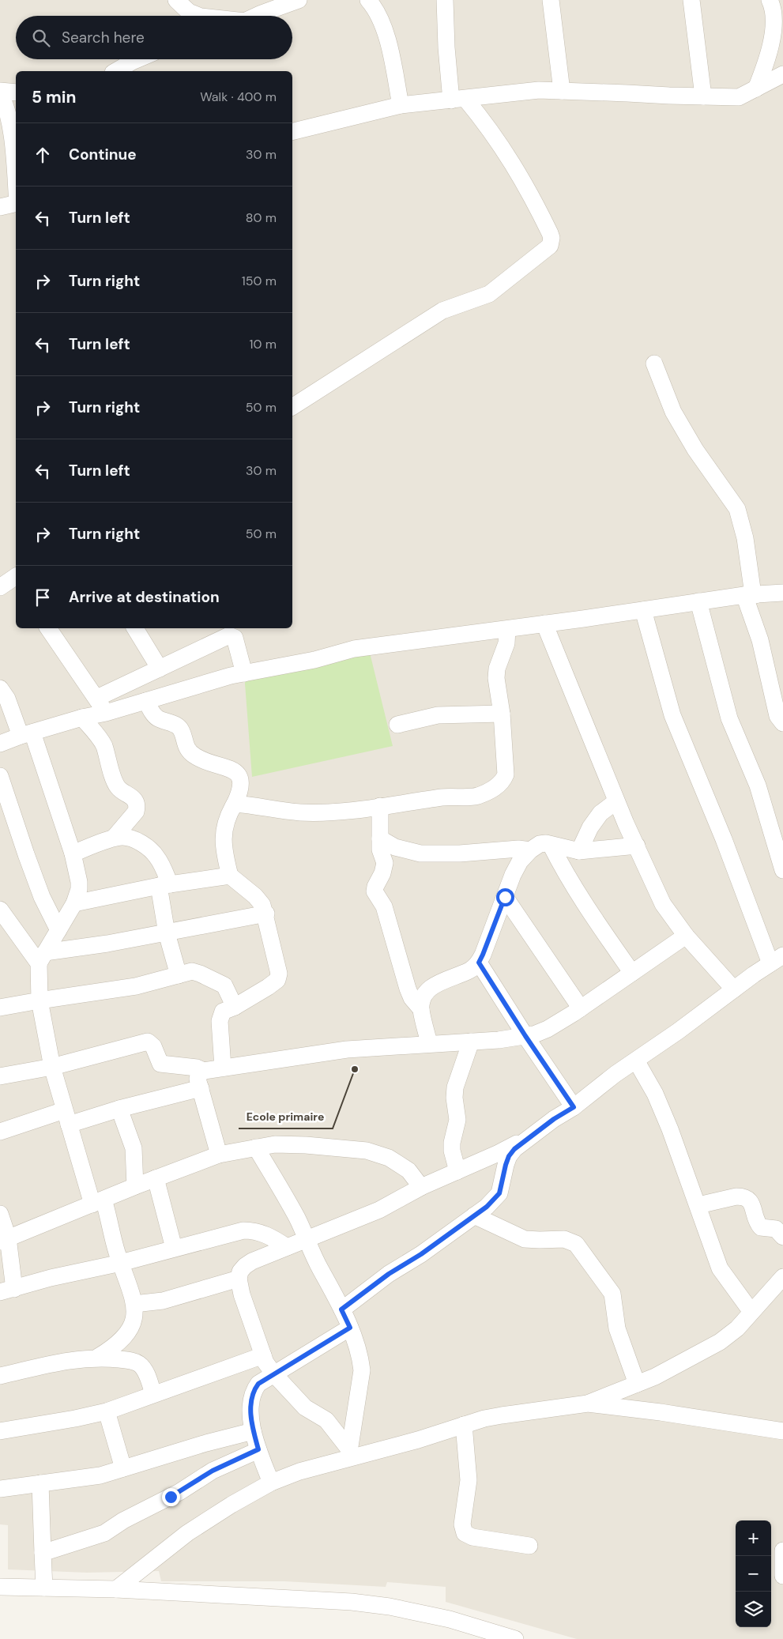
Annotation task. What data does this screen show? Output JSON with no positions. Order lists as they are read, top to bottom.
{
  "places": ["Ecole primaire"],
  "page": {
    "search": "Search here",
    "heading": ["5 min", "Walk · 400 m"],
    "list": [
      ["Continue", "30 m"],
      ["Turn left", "80 m"],
      ["Turn right", "150 m"],
      ["Turn left", "10 m"],
      ["Turn right", "50 m"],
      ["Turn left", "30 m"],
      ["Turn right", "50 m"],
      "Arrive at destination"
    ],
    "map_buttons": ["+", "−"]
  }
}
